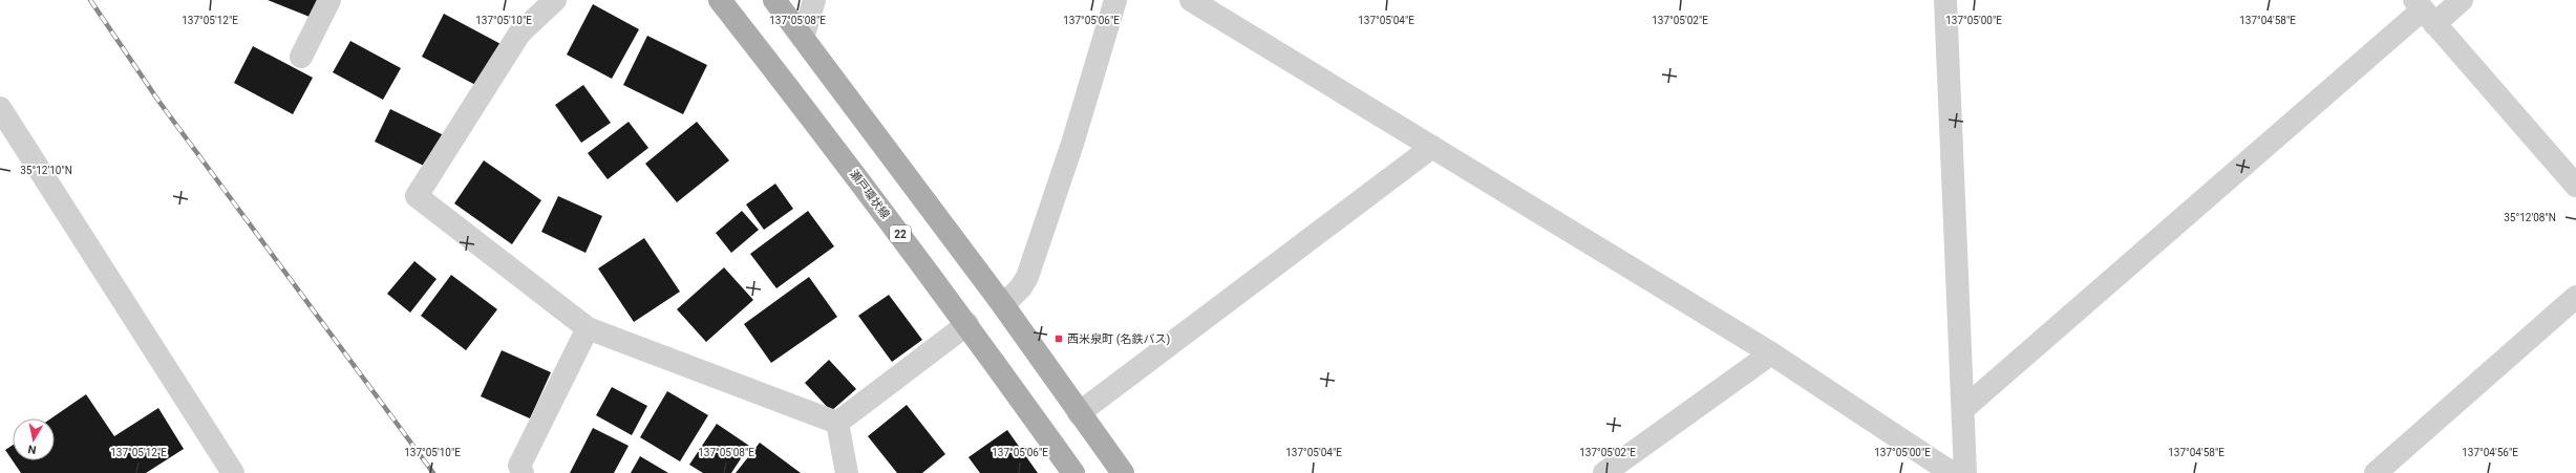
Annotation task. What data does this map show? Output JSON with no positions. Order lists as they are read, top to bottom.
{
  "streets": {
    "main road": ["瀬戸環状線", "22"]
  },
  "places": {
    "transit": ["西米泉町 (名鉄バス)"]
  },
  "north": "bottom",
  "coordinates": [
    "137°05'04\"E",
    "137°04'58\"E",
    "137°05'12\"E",
    "137°05'10\"E",
    "137°05'08\"E",
    "137°05'06\"E",
    "137°05'02\"E",
    "137°05'00\"E",
    "35°12'10\"N",
    "35°12'08\"N",
    "137°04'56\"E"
  ]
}
